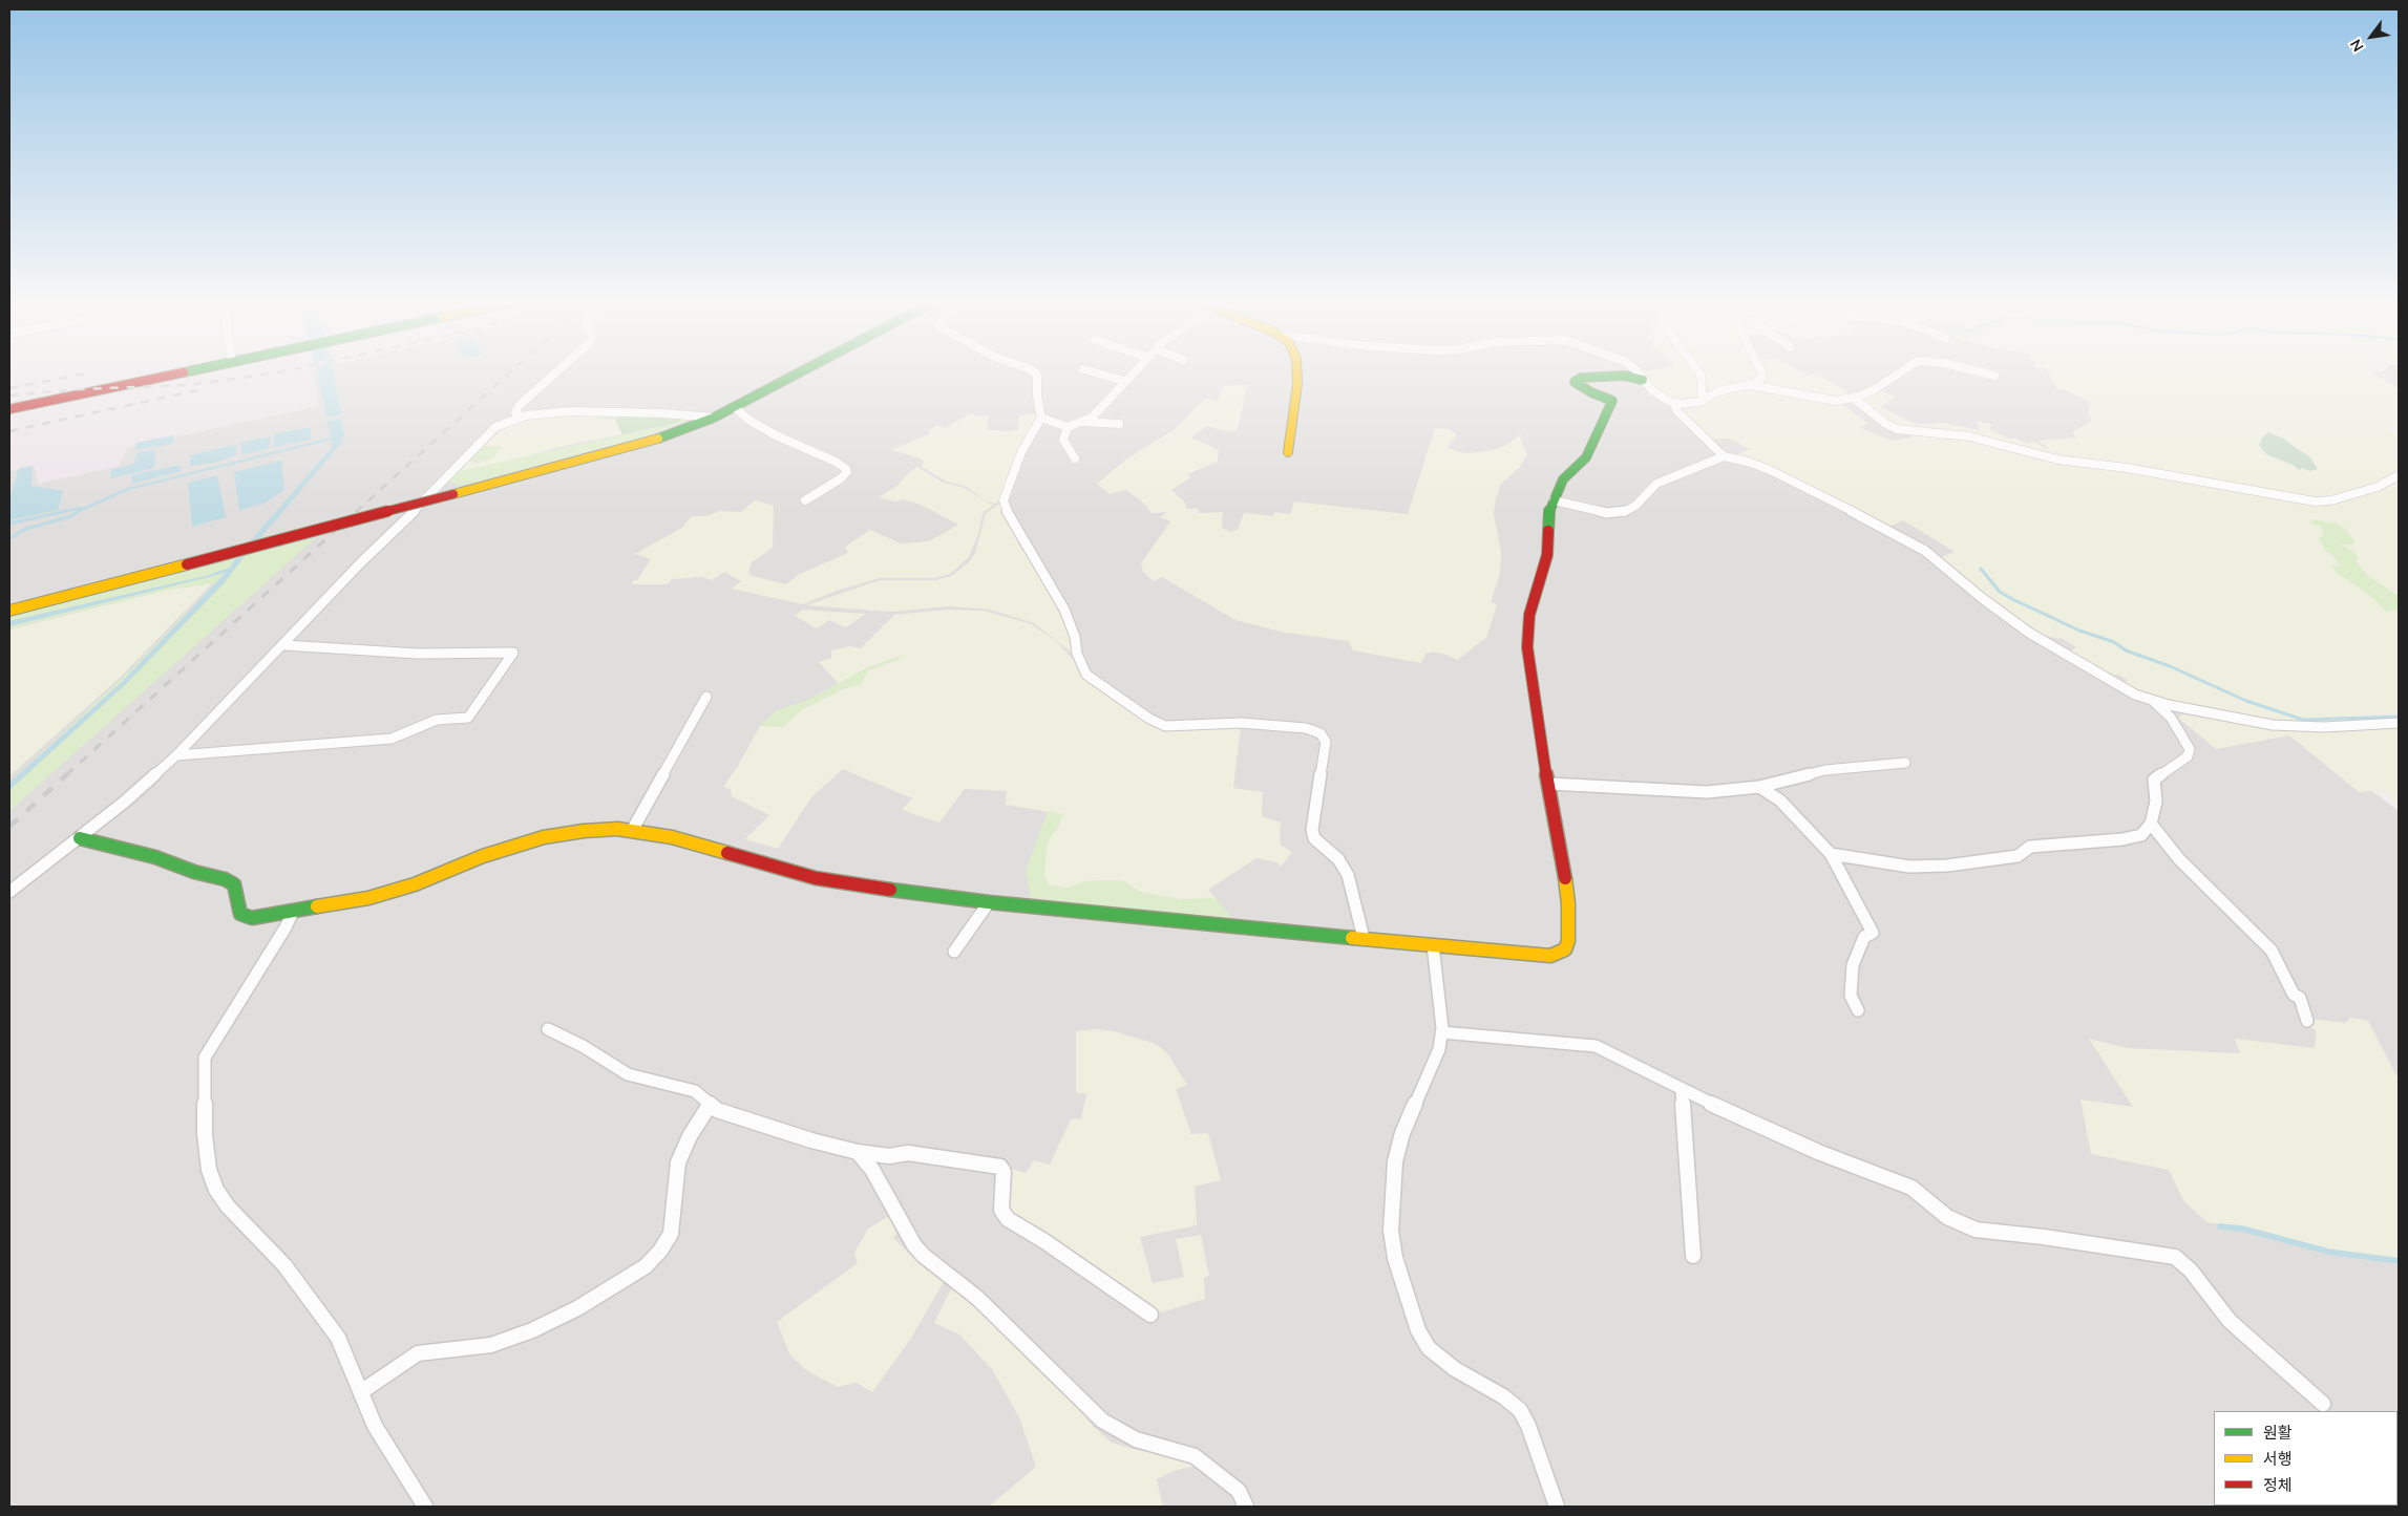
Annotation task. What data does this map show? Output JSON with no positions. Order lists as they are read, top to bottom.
{
  "legend": ["원활", "서행", "정체"],
  "north": "bottom left"
}
